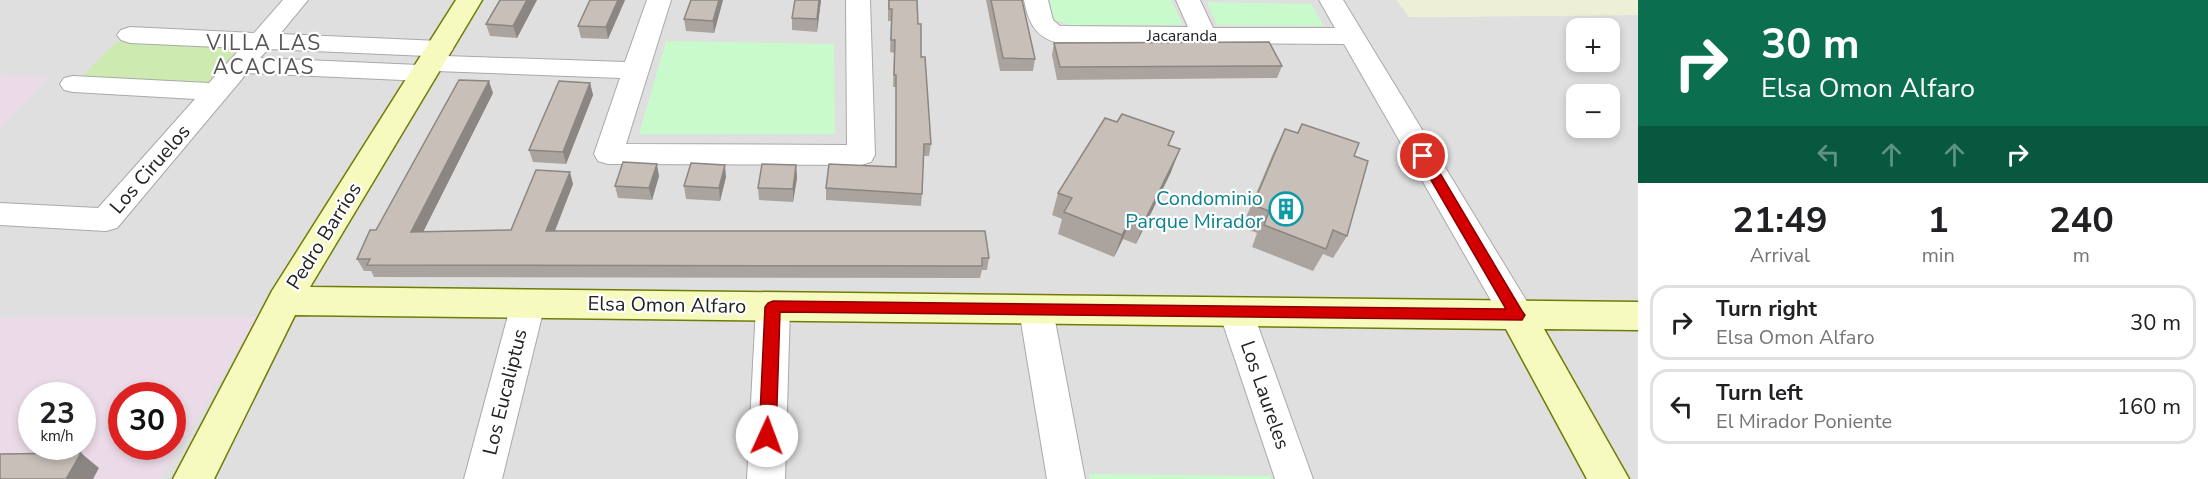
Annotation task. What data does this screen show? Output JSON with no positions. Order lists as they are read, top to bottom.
{
  "streets": {
    "street": [
      "Jacaranda",
      "Los Ciruelos",
      "Pedro Barrios",
      "Elsa Omon Alfaro",
      "Los Eucaliptus",
      "Los Laureles"
    ]
  },
  "crossings": [
    ["Pedro Barrios", "Elsa Omon Alfaro"],
    ["Elsa Omon Alfaro", "Los Eucaliptus"],
    ["Elsa Omon Alfaro", "Los Laureles"]
  ],
  "districts": ["VILLA LAS ACACIAS"],
  "places": {
    "building": ["Condominio Parque Mirador"]
  },
  "page": {
    "turn": ["30 m", "Elsa Omon Alfaro"],
    "map_buttons": ["+", "−"],
    "eta": [
      "21:49",
      "Arrival",
      "1",
      "min",
      "240",
      "m"
    ],
    "list": [
      {
        "name": "Turn right",
        "note": "Elsa Omon Alfaro",
        "value": "30 m"
      },
      {
        "name": "Turn left",
        "note": "El Mirador Poniente",
        "value": "160 m"
      }
    ],
    "speed": "23 km/h",
    "limit": "30"
  }
}
